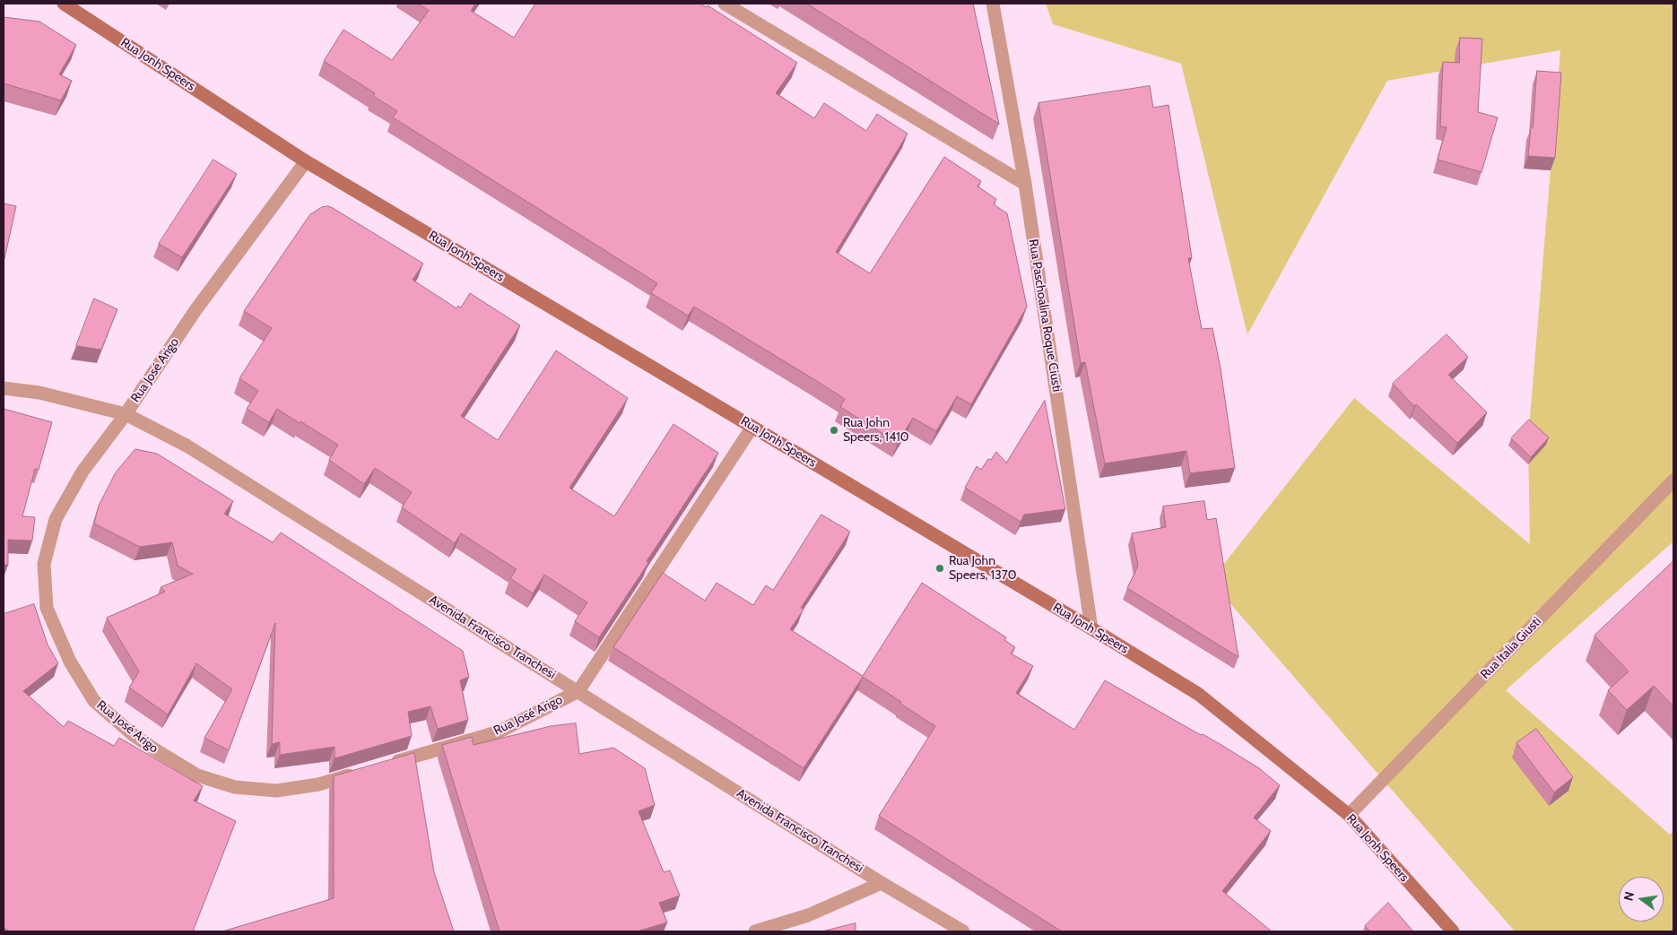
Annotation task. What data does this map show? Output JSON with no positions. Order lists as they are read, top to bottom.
{
  "streets": {
    "main road": ["Rua Jonh Speers"],
    "street": [
      "Rua Paschoalina Roque Ciusti",
      "Rua José Arigo",
      "Avenida Francisco Tranchesi",
      "Rua Italia Giusti"
    ]
  },
  "crossings": [
    ["Rua Jonh Speers", "Rua Paschoalina Roque Ciusti"],
    ["Rua Jonh Speers", "Rua José Arigo"],
    ["Rua Jonh Speers", "Rua Italia Giusti"],
    ["Rua José Arigo", "Avenida Francisco Tranchesi"]
  ],
  "places": ["Rua John Speers, 1410", "Rua John Speers, 1370"],
  "north": "left"
}
